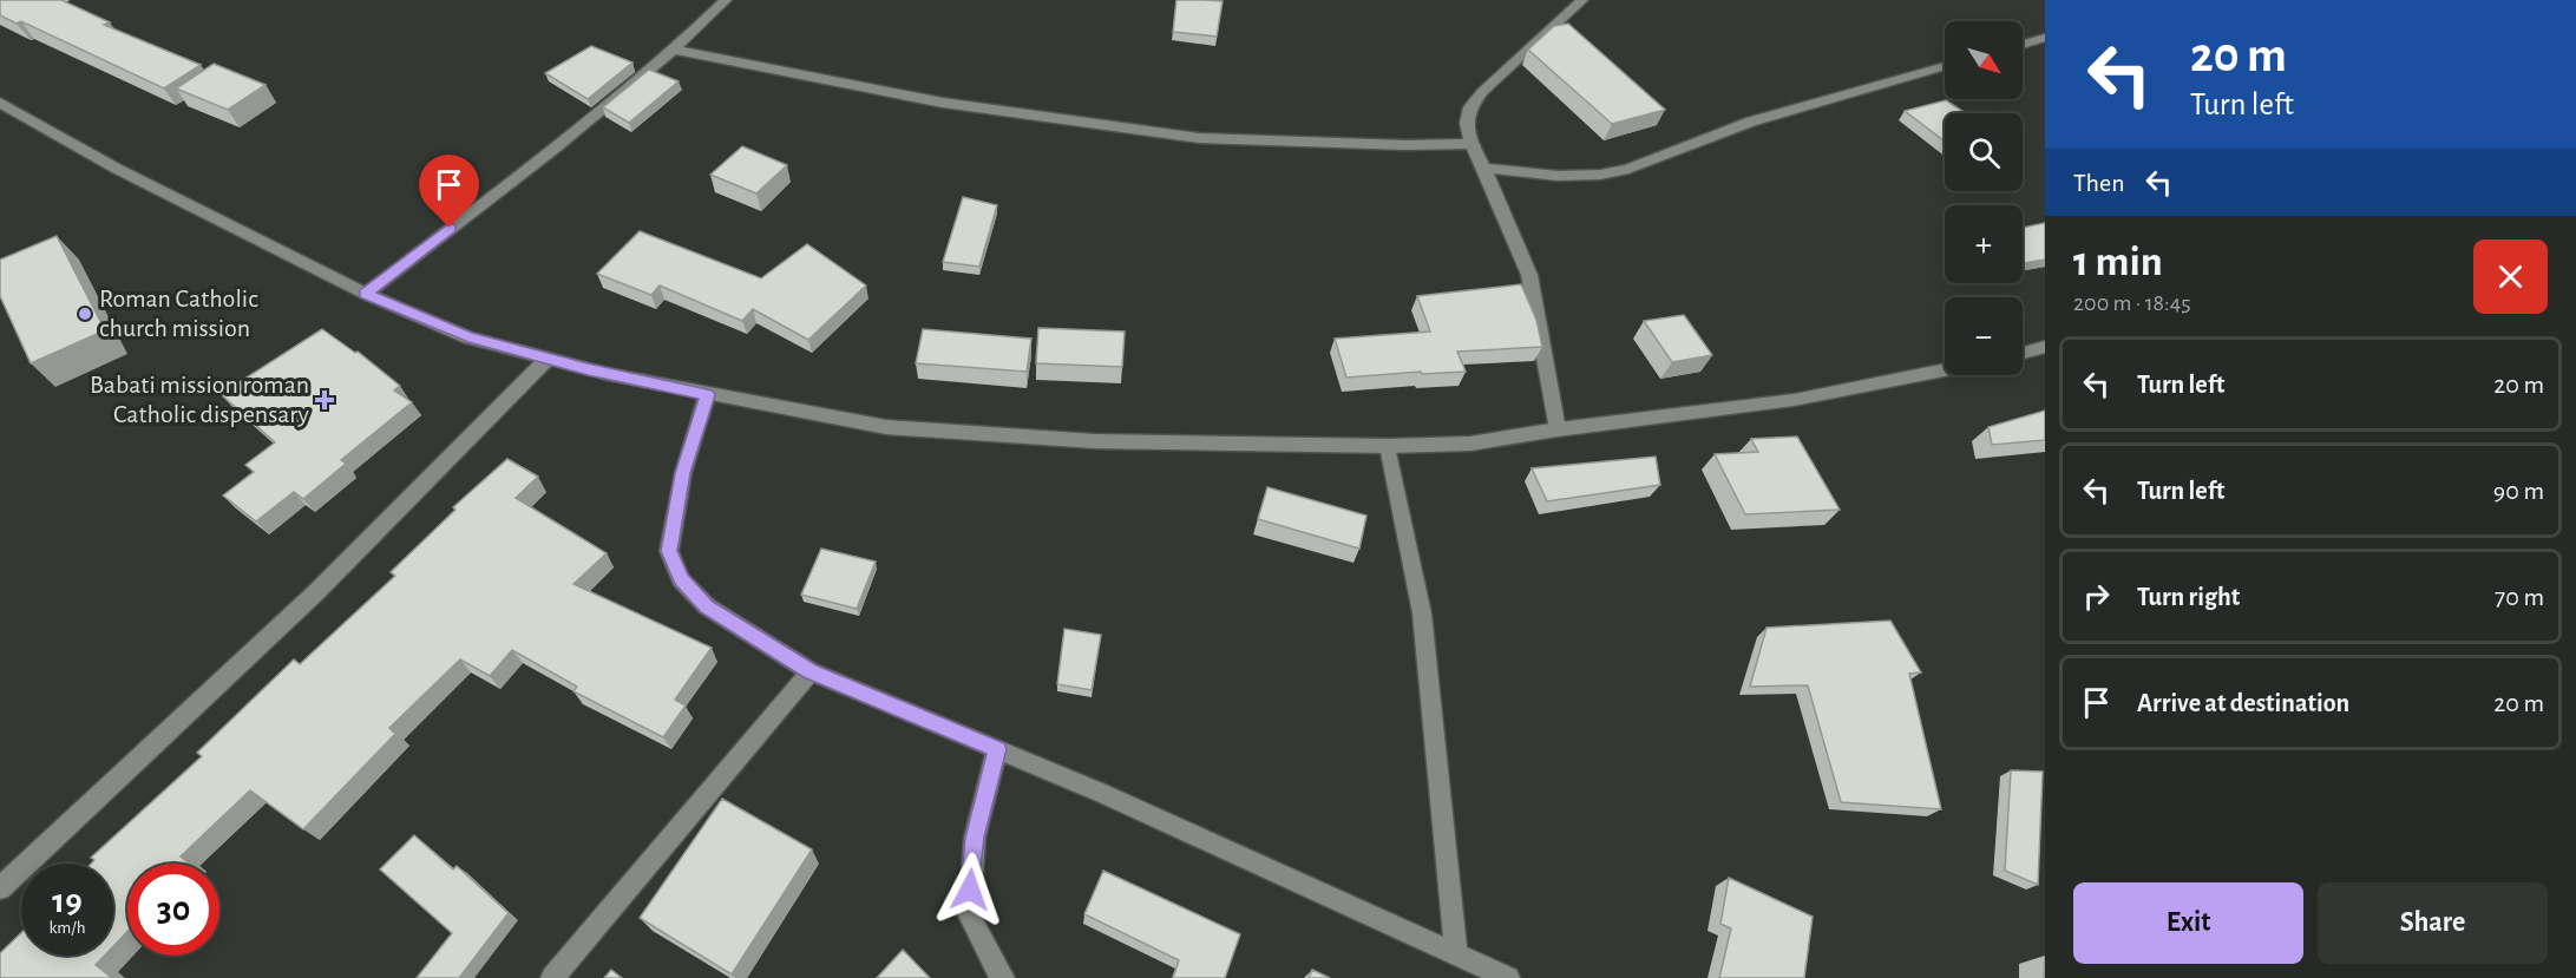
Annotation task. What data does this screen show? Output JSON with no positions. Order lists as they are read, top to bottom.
{
  "places": {
    "other": ["Roman Catholic church mission"],
    "health": ["Babati mission roman Catholic dispensary"]
  },
  "north": "bottom right",
  "page": {
    "turn": ["20 m", "Turn left"],
    "map_buttons": ["+", "−"],
    "then": "Then",
    "heading": ["1 min", "200 m · 18:45"],
    "list": [
      {
        "name": "Turn left",
        "value": "20 m"
      },
      {
        "name": "Turn left",
        "value": "90 m"
      },
      {
        "name": "Turn right",
        "value": "70 m"
      },
      {
        "name": "Arrive at destination",
        "value": "20 m"
      }
    ],
    "speed": "19 km/h",
    "limit": "30",
    "buttons": ["Exit", "Share"]
  }
}
